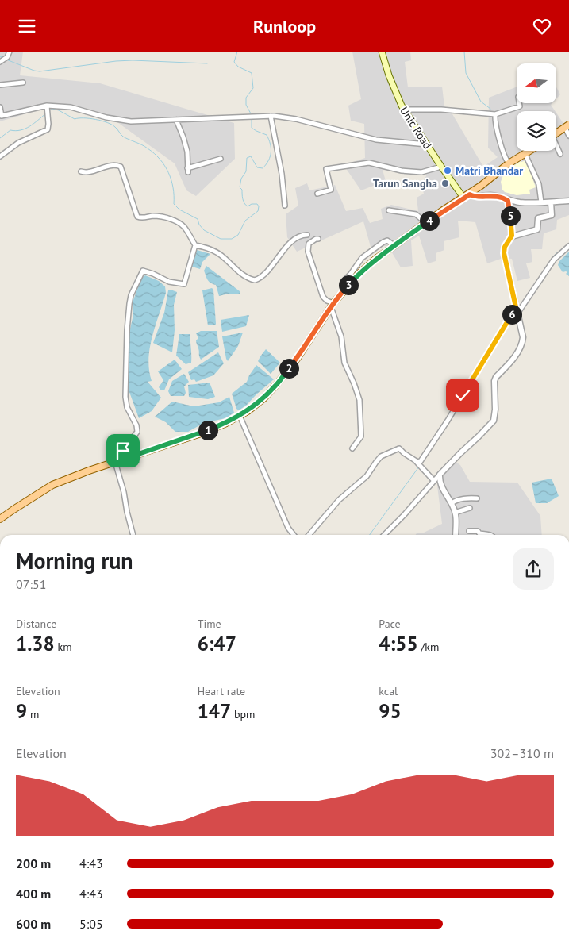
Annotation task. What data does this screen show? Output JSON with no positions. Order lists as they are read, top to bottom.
{
  "streets": {
    "main road": ["Unic Road"]
  },
  "places": ["Matri Bhandar", "Tarun Sangha"],
  "north": "left",
  "page": {
    "header": "Runloop",
    "pins": [
      "5",
      "4",
      "3",
      "6",
      "2",
      "1"
    ],
    "heading": ["Morning run", "07:51"],
    "stats": [
      ["Distance", "1.38 km"],
      ["Time", "6:47"],
      ["Pace", "4:55 /km"],
      ["Elevation", "9 m"],
      ["Heart rate", "147 bpm"],
      ["kcal", "95"]
    ],
    "chart": ["Elevation", "302–310 m"],
    "list": [
      {
        "name": "200 m",
        "note": "4:43"
      },
      {
        "name": "400 m",
        "note": "4:43"
      },
      {
        "name": "600 m",
        "note": "5:05"
      }
    ]
  }
}
